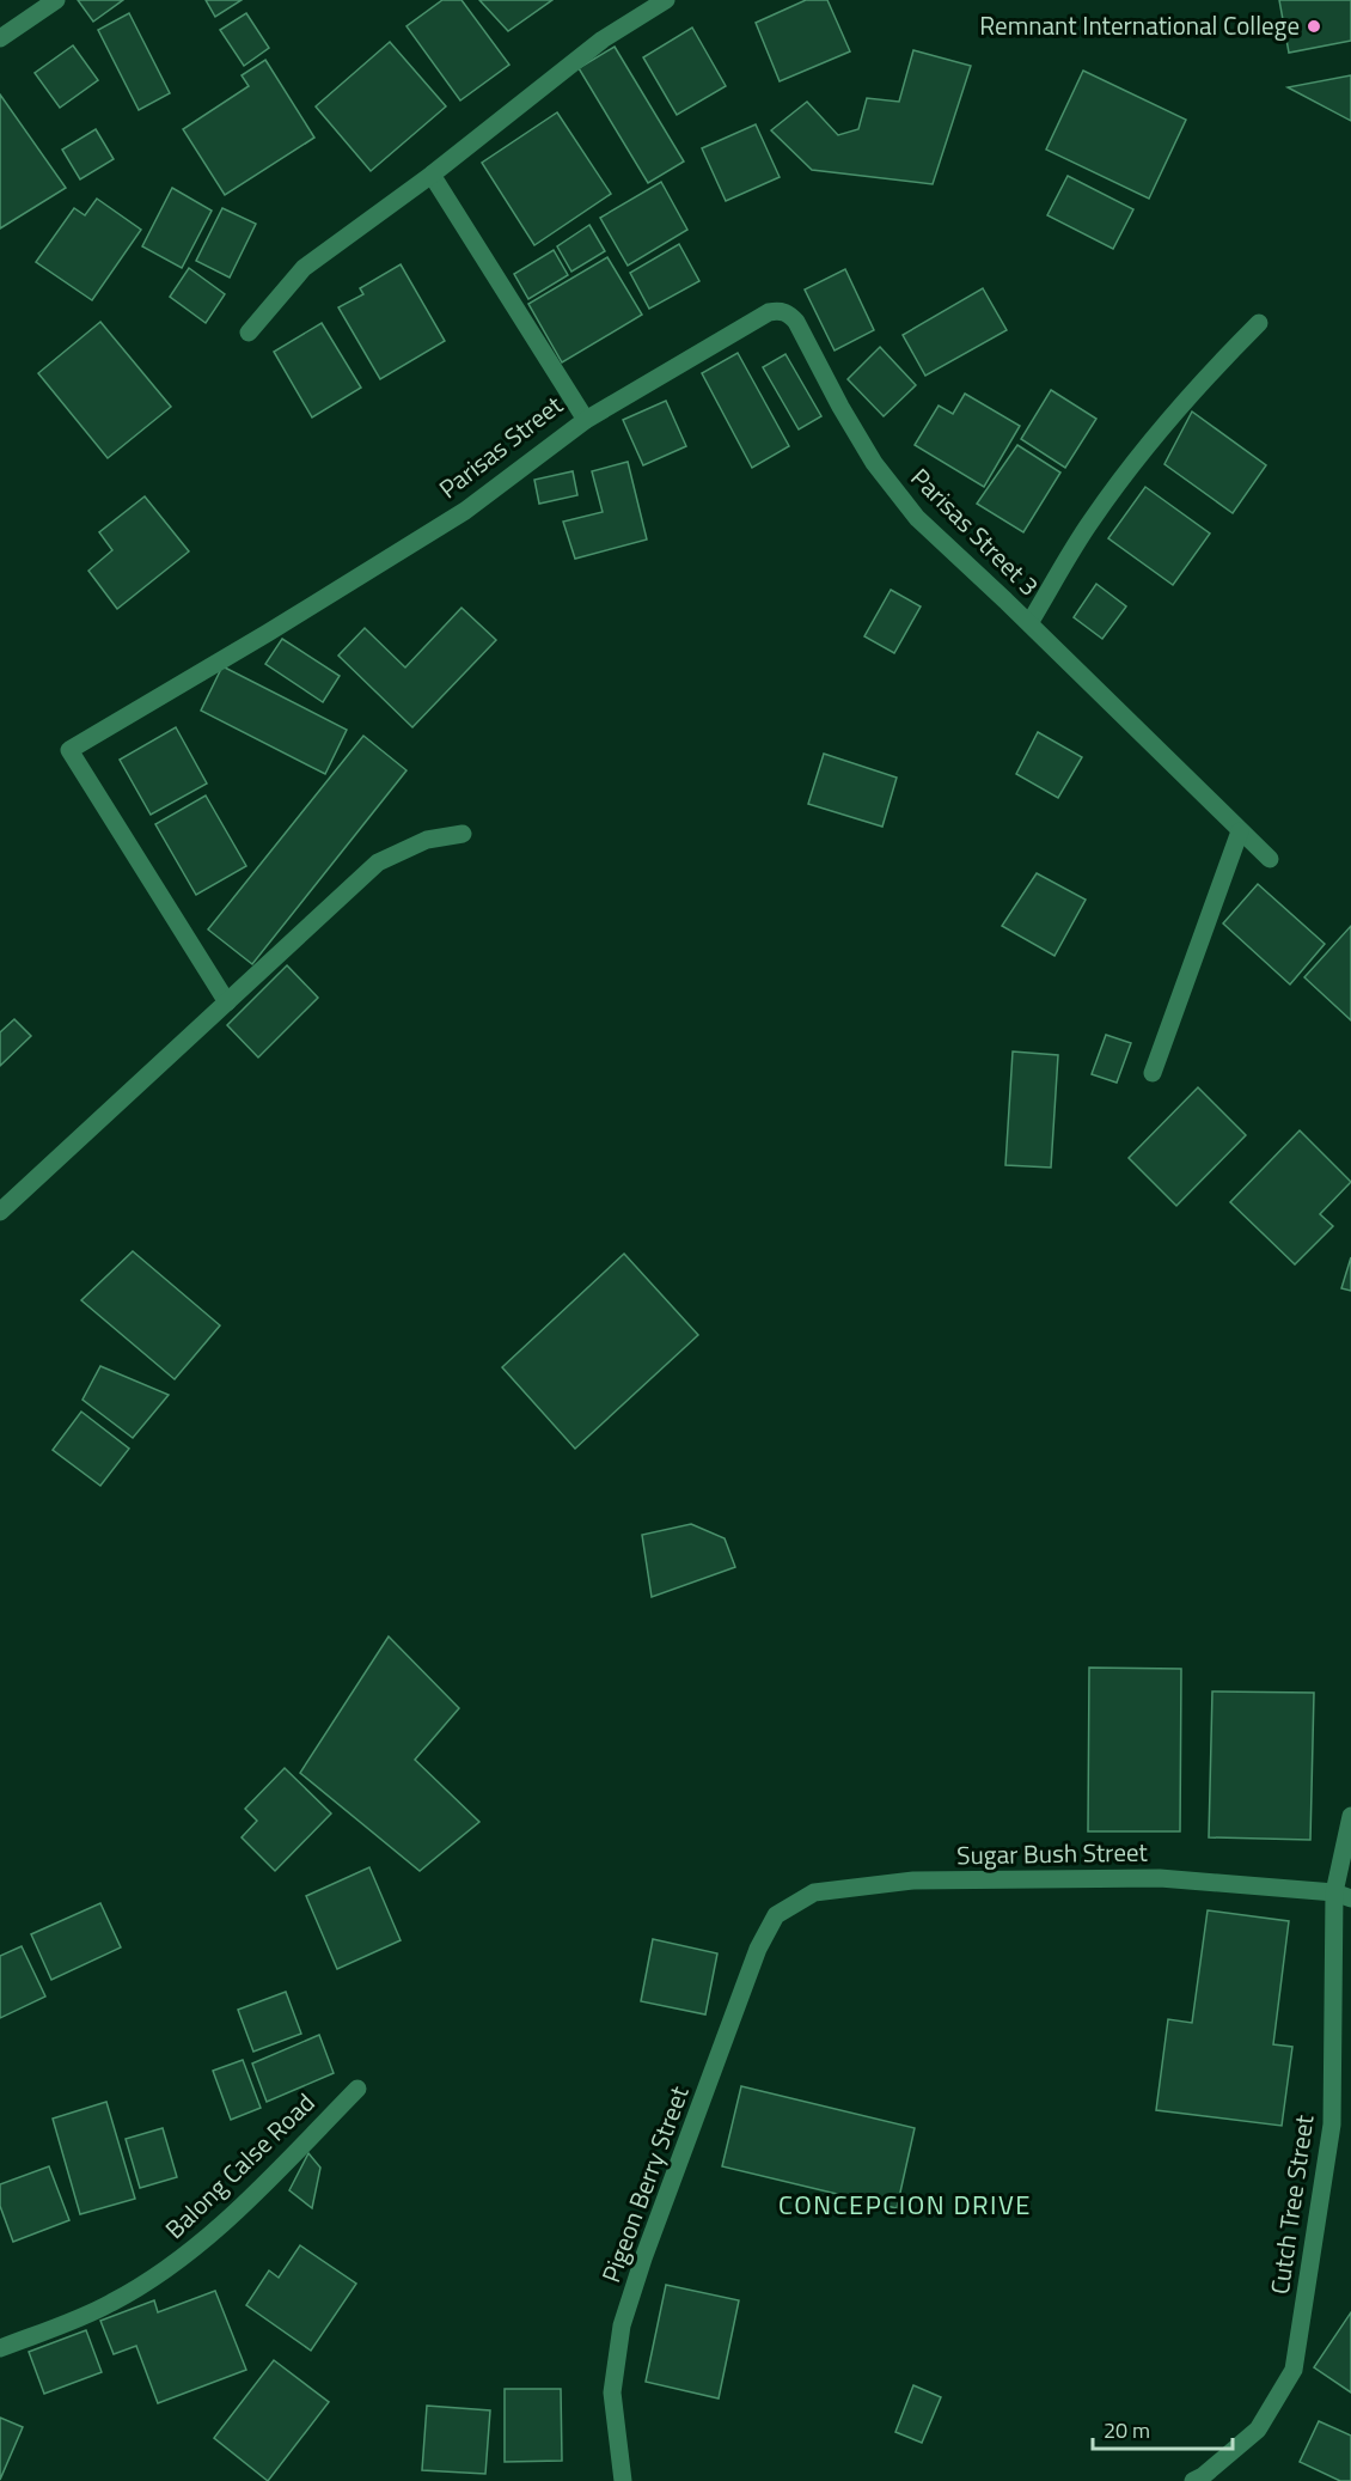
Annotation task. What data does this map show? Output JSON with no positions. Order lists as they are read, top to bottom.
{
  "streets": {
    "street": [
      "Parisas Street",
      "Parisas Street 3",
      "Sugar Bush Street",
      "Balong Calse Road",
      "Pigeon Berry Street",
      "Cutch Tree Street"
    ]
  },
  "crossings": [
    ["Parisas Street", "Parisas Street 3"],
    ["Sugar Bush Street", "Pigeon Berry Street"],
    ["Sugar Bush Street", "Cutch Tree Street"]
  ],
  "districts": ["CONCEPCION DRIVE"],
  "places": ["Remnant International College"],
  "scale_bar": "20 m"
}
